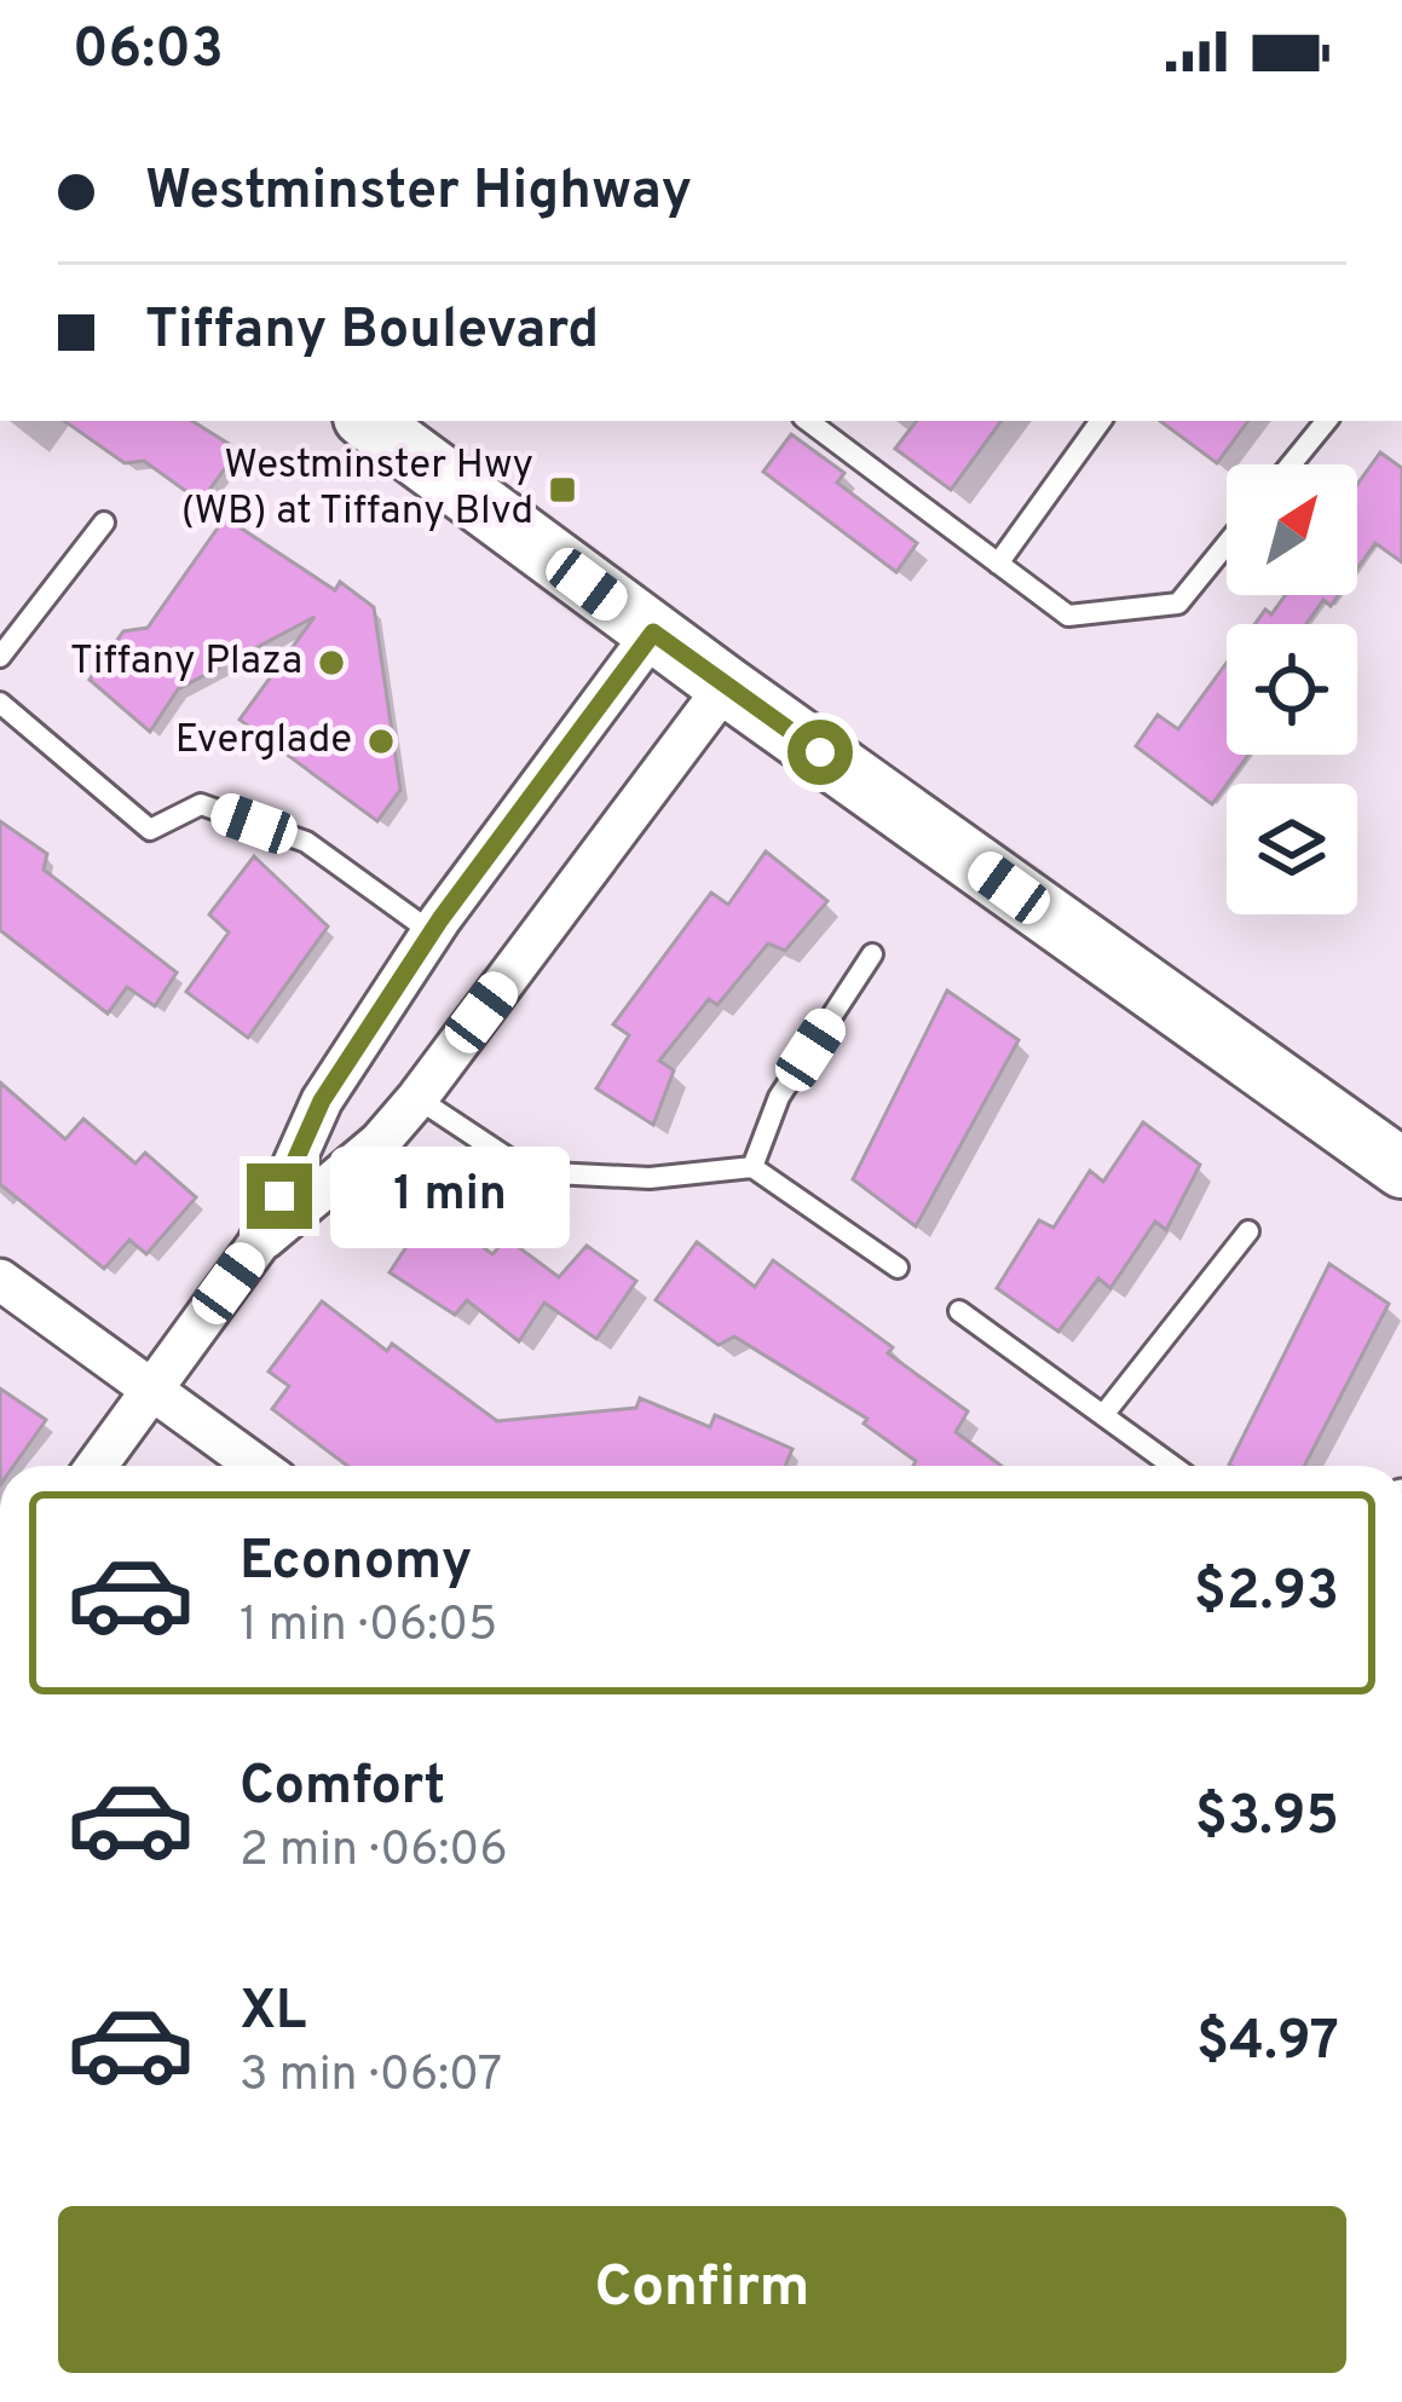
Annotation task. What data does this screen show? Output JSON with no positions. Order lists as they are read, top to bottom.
{
  "places": {
    "transit": ["Westminster Hwy (WB) at Tiffany Blvd"],
    "other": ["Tiffany Plaza", "Everglade"]
  },
  "north": "top right",
  "page": {
    "status": "06:03",
    "banner": ["Westminster Highway", "Tiffany Boulevard"],
    "bubble": "1 min",
    "list": [
      {
        "name": "Economy",
        "note": "1 min · 06:05",
        "value": "$2.93"
      },
      {
        "name": "Comfort",
        "note": "2 min · 06:06",
        "value": "$3.95"
      },
      {
        "name": "XL",
        "note": "3 min · 06:07",
        "value": "$4.97"
      }
    ],
    "buttons": "Confirm"
  }
}
